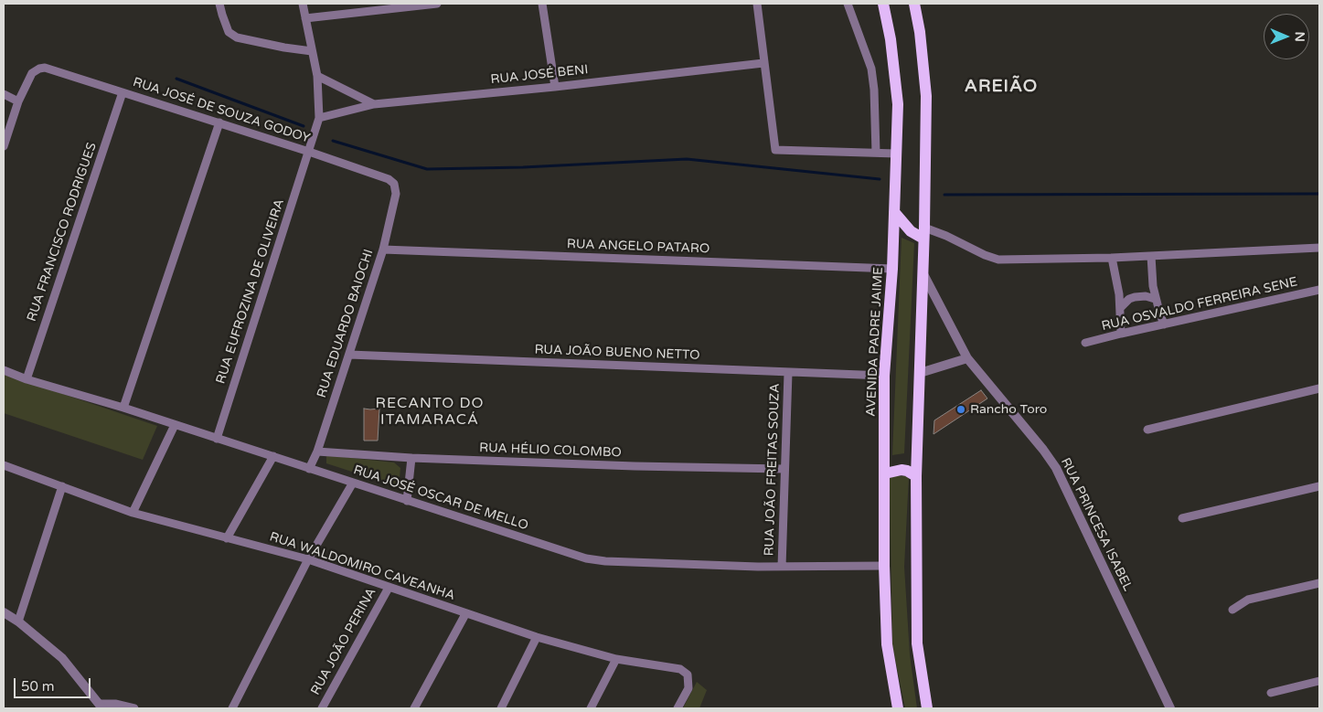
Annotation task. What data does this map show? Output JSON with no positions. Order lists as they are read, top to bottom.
{
  "streets": {
    "main road": ["AVENIDA PADRE JAIME"],
    "street": [
      "RUA JOSÉ BENI",
      "RUA JOSÉ DE SOUZA GODOY",
      "RUA FRANCISCO RODRIGUES",
      "RUA ANGELO PATARO",
      "RUA EUFROZINA DE OLIVEIRA",
      "RUA OSVALDO FERREIRA SENE",
      "RUA EDUARDO BAIOCHI",
      "RUA JOÃO BUENO NETTO",
      "RUA HÉLIO COLOMBO",
      "RUA JOÃO FREITAS SOUZA",
      "RUA JOSÉ OSCAR DE MELLO",
      "RUA PRINCESA ISABEL",
      "RUA WALDOMIRO CAVEANHA",
      "RUA JOÃO PERINA"
    ]
  },
  "crossings": [
    ["RUA JOSÉ BENI", "RUA EUFROZINA DE OLIVEIRA"],
    ["RUA JOSÉ DE SOUZA GODOY", "RUA FRANCISCO RODRIGUES"],
    ["RUA JOSÉ DE SOUZA GODOY", "RUA EUFROZINA DE OLIVEIRA"],
    ["RUA JOSÉ DE SOUZA GODOY", "RUA EDUARDO BAIOCHI"],
    ["RUA FRANCISCO RODRIGUES", "RUA JOSÉ OSCAR DE MELLO"],
    ["RUA ANGELO PATARO", "RUA EDUARDO BAIOCHI"],
    ["RUA ANGELO PATARO", "AVENIDA PADRE JAIME"],
    ["RUA EUFROZINA DE OLIVEIRA", "RUA JOSÉ OSCAR DE MELLO"],
    ["RUA EDUARDO BAIOCHI", "RUA JOÃO BUENO NETTO"],
    ["RUA EDUARDO BAIOCHI", "RUA HÉLIO COLOMBO"],
    ["RUA EDUARDO BAIOCHI", "RUA JOSÉ OSCAR DE MELLO"],
    ["AVENIDA PADRE JAIME", "RUA JOÃO BUENO NETTO"],
    ["AVENIDA PADRE JAIME", "RUA JOSÉ OSCAR DE MELLO"],
    ["RUA JOÃO BUENO NETTO", "RUA JOÃO FREITAS SOUZA"],
    ["RUA HÉLIO COLOMBO", "RUA JOÃO FREITAS SOUZA"],
    ["RUA JOÃO FREITAS SOUZA", "RUA JOSÉ OSCAR DE MELLO"],
    ["RUA WALDOMIRO CAVEANHA", "RUA JOÃO PERINA"]
  ],
  "districts": ["AREIÃO", "RECANTO DO ITAMARACÁ"],
  "places": ["Rancho Toro"],
  "scale_bar": "50 m",
  "north": "right"
}
